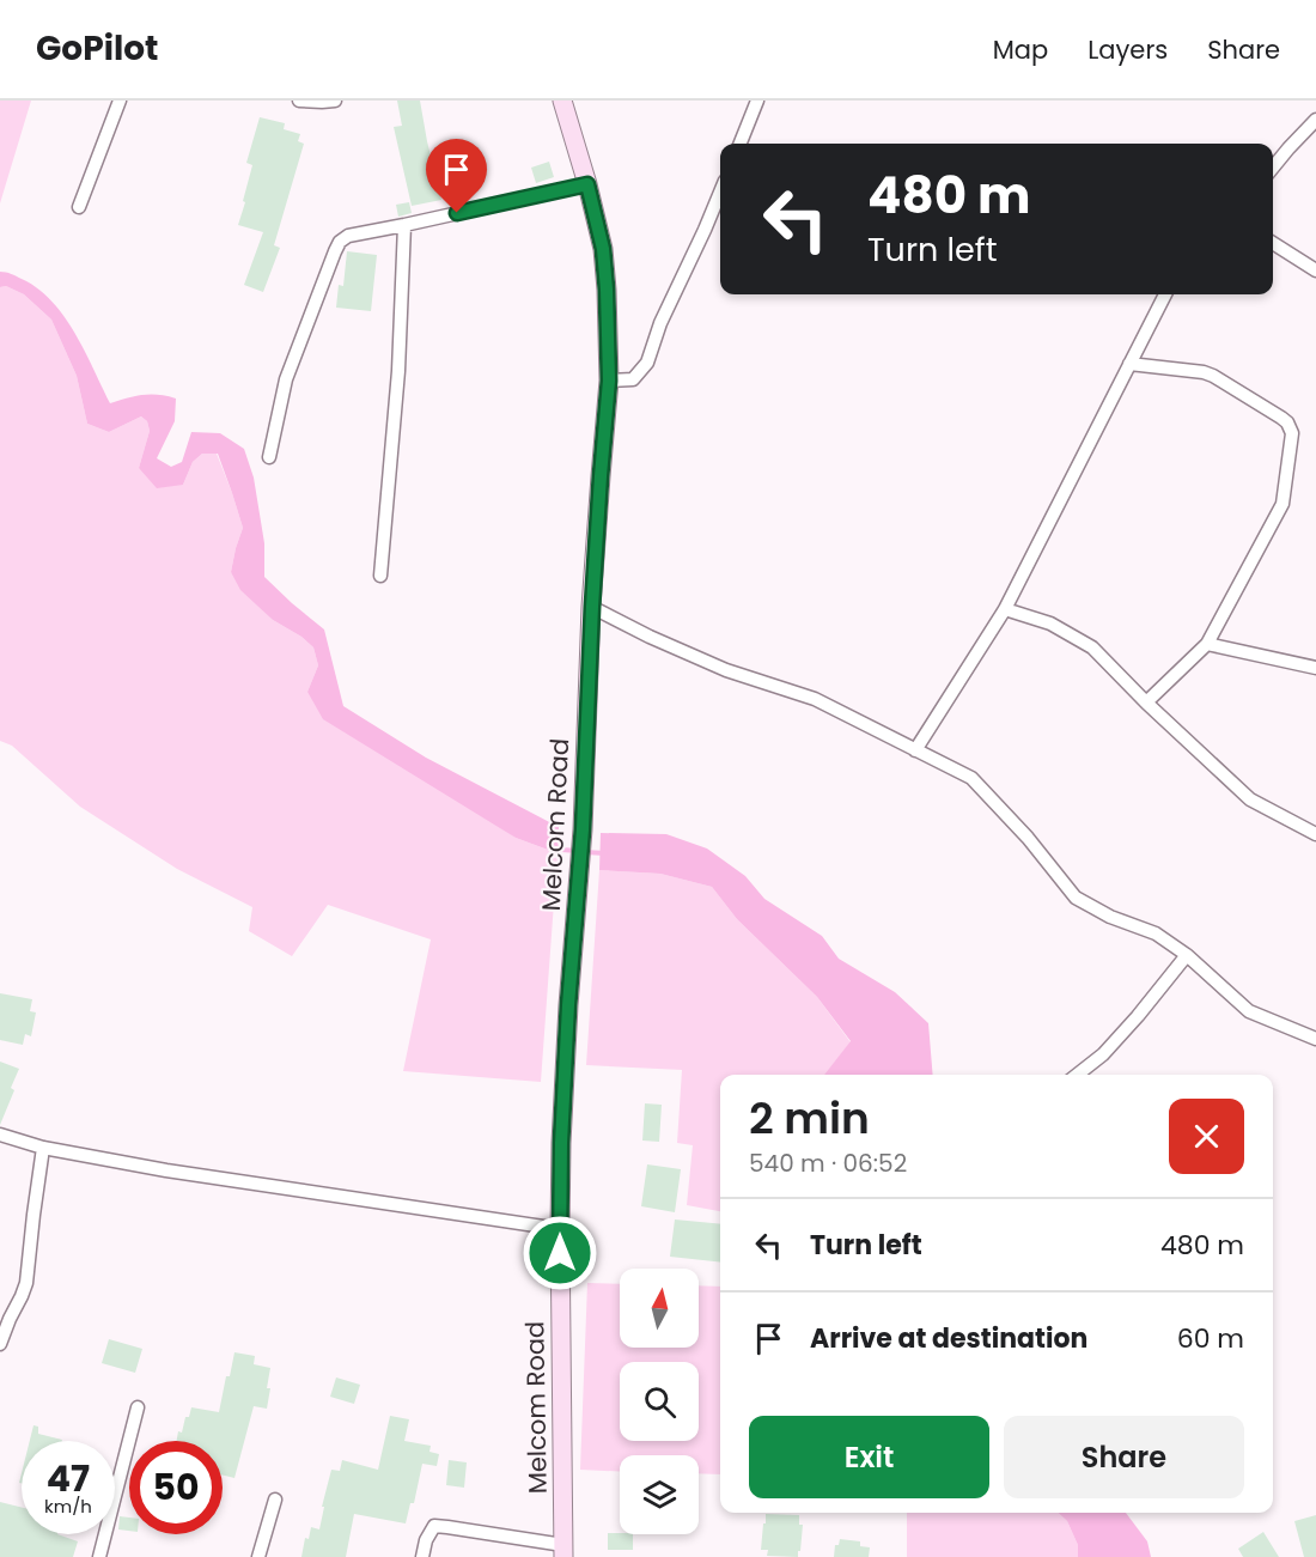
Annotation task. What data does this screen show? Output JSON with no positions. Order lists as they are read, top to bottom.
{
  "streets": {
    "main road": ["Melcom Road"]
  },
  "north": "top",
  "page": {
    "header": "GoPilot",
    "nav": ["Map", "Layers", "Share"],
    "turn": ["480 m", "Turn left"],
    "heading": ["2 min", "540 m · 06:52"],
    "list": [
      {
        "name": "Turn left",
        "value": "480 m"
      },
      {
        "name": "Arrive at destination",
        "value": "60 m"
      }
    ],
    "buttons": ["Exit", "Share"],
    "speed": "47 km/h",
    "limit": "50"
  }
}
